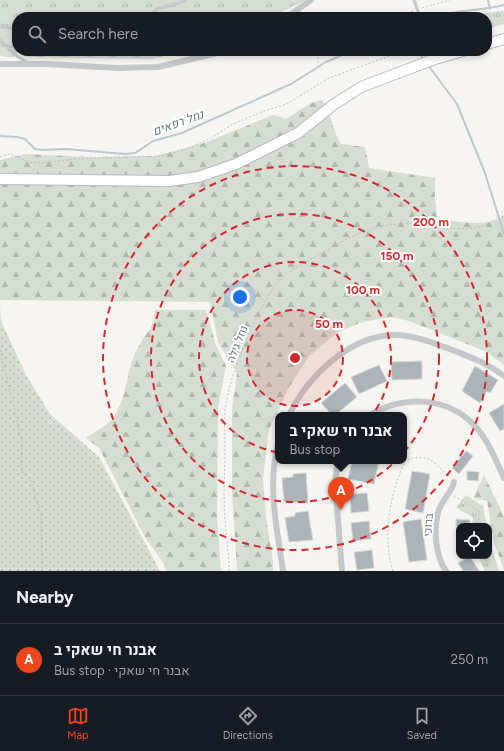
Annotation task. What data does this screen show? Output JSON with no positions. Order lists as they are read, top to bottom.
{
  "streets": {
    "street": ["ברוכי"],
    "path": ["נחל גילה"]
  },
  "water": ["נחל רפאים"],
  "page": {
    "search": "Search here",
    "popup": ["אבנר חי שאקי ב", "Bus stop"],
    "pins": "A",
    "heading": "Nearby",
    "list": [
      {
        "mark": "A",
        "name": "אבנר חי שאקי ב",
        "note": "Bus stop · אבנר חי שאקי",
        "value": "250 m"
      }
    ],
    "nav": ["Map", "Directions", "Saved"]
  },
  "rings": [
    "200 m",
    "150 m",
    "100 m",
    "50 m"
  ]
}
